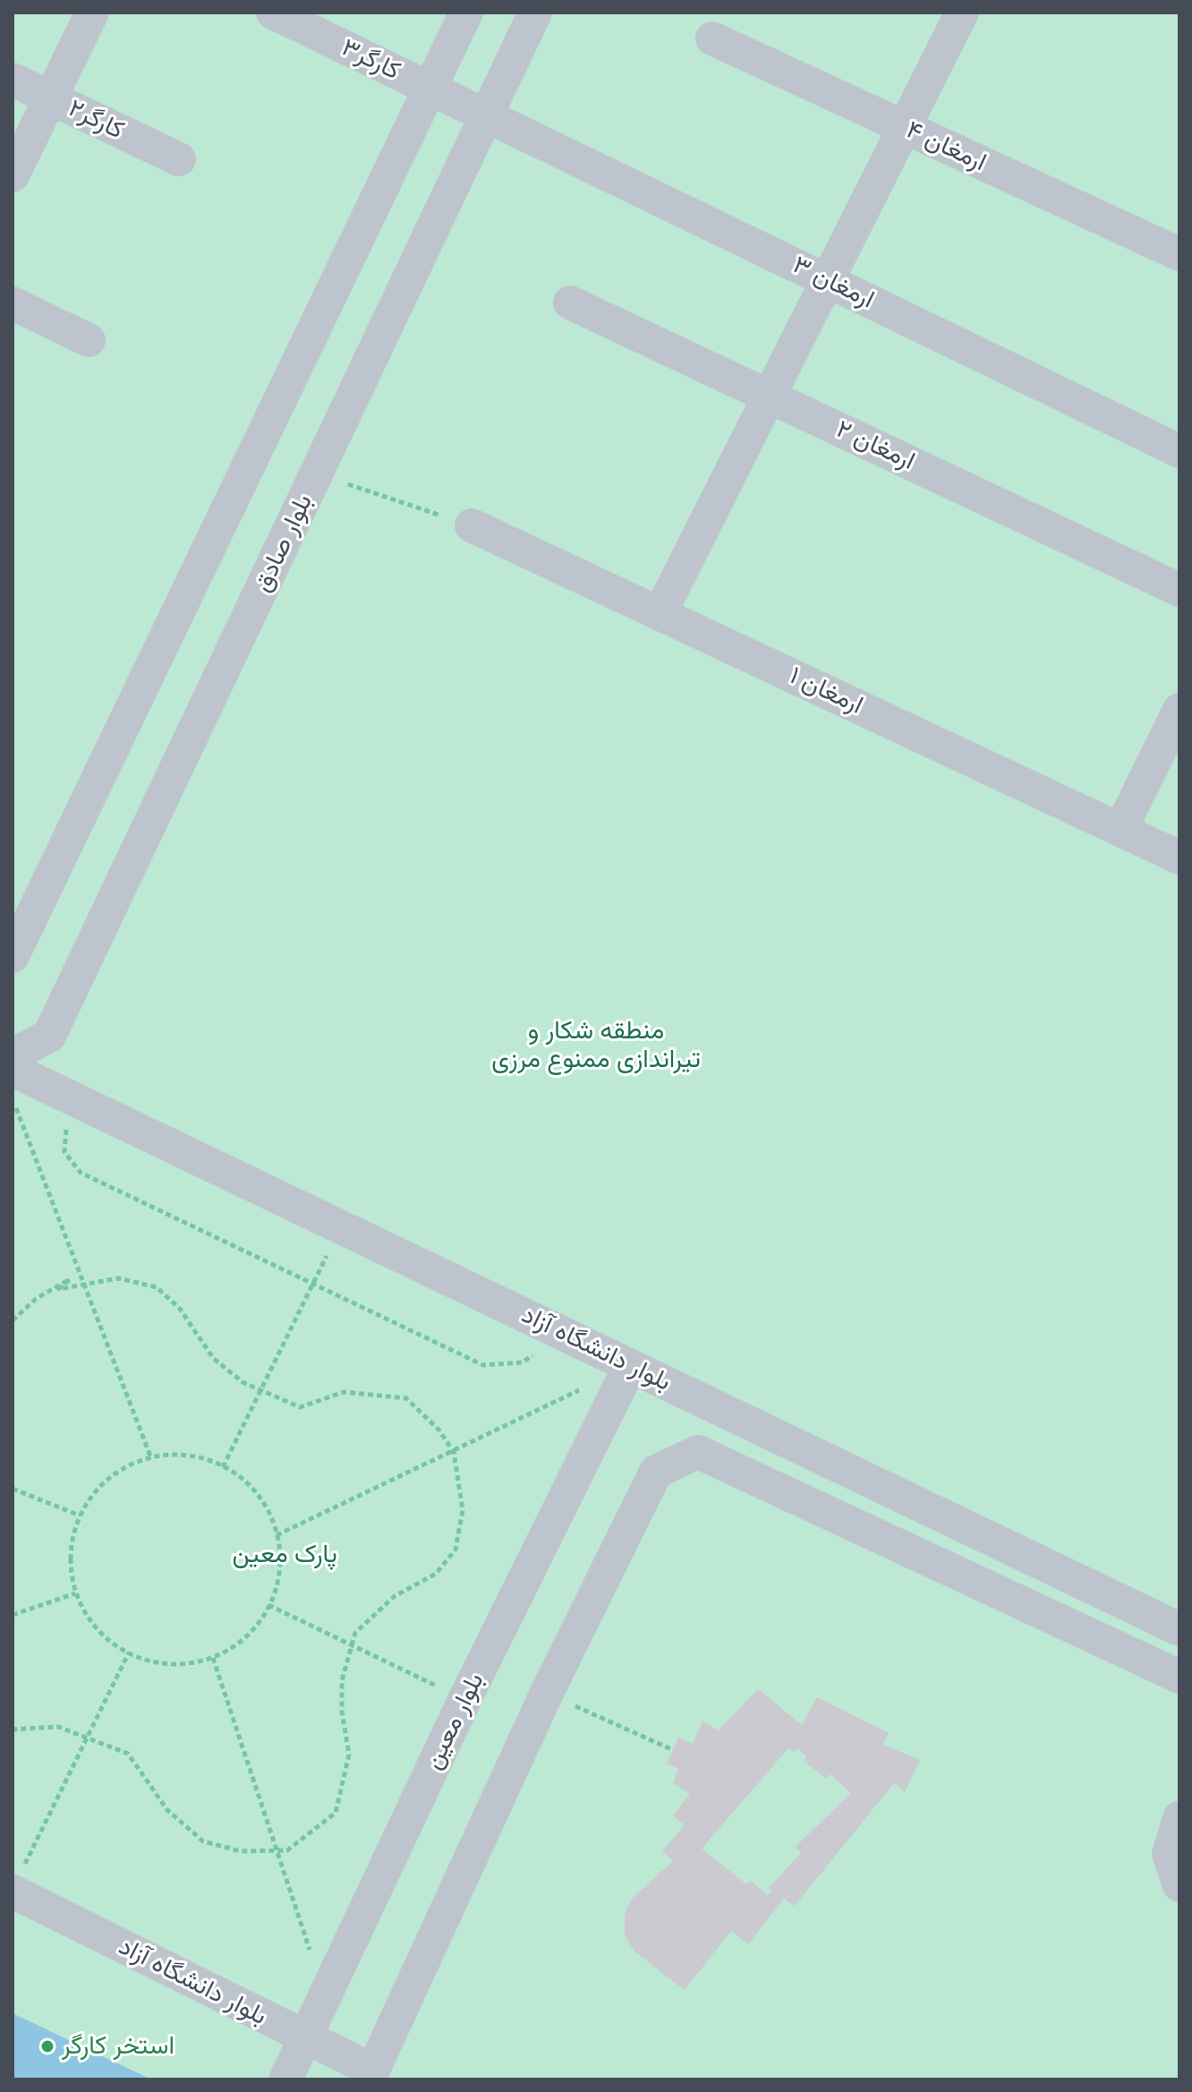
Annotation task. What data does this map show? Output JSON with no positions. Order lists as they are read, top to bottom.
{
  "streets": {
    "street": [
      "کارگر۳",
      "کارگر۲",
      "ارمغان ۴",
      "ارمغان ۳",
      "ارمغان ۲",
      "بلوار صادق",
      "ارمغان ۱",
      "بلوار دانشگاه آزاد",
      "بلوار معین"
    ]
  },
  "crossings": [
    ["کارگر۳", "ارمغان ۳"],
    ["کارگر۳", "بلوار صادق"],
    ["ارمغان ۳", "بلوار صادق"],
    ["بلوار دانشگاه آزاد", "بلوار معین"]
  ],
  "parks": ["منطقه شکار و تیراندازی ممنوع مرزی", "پارک معین"],
  "places": ["استخر کارگر"]
}
